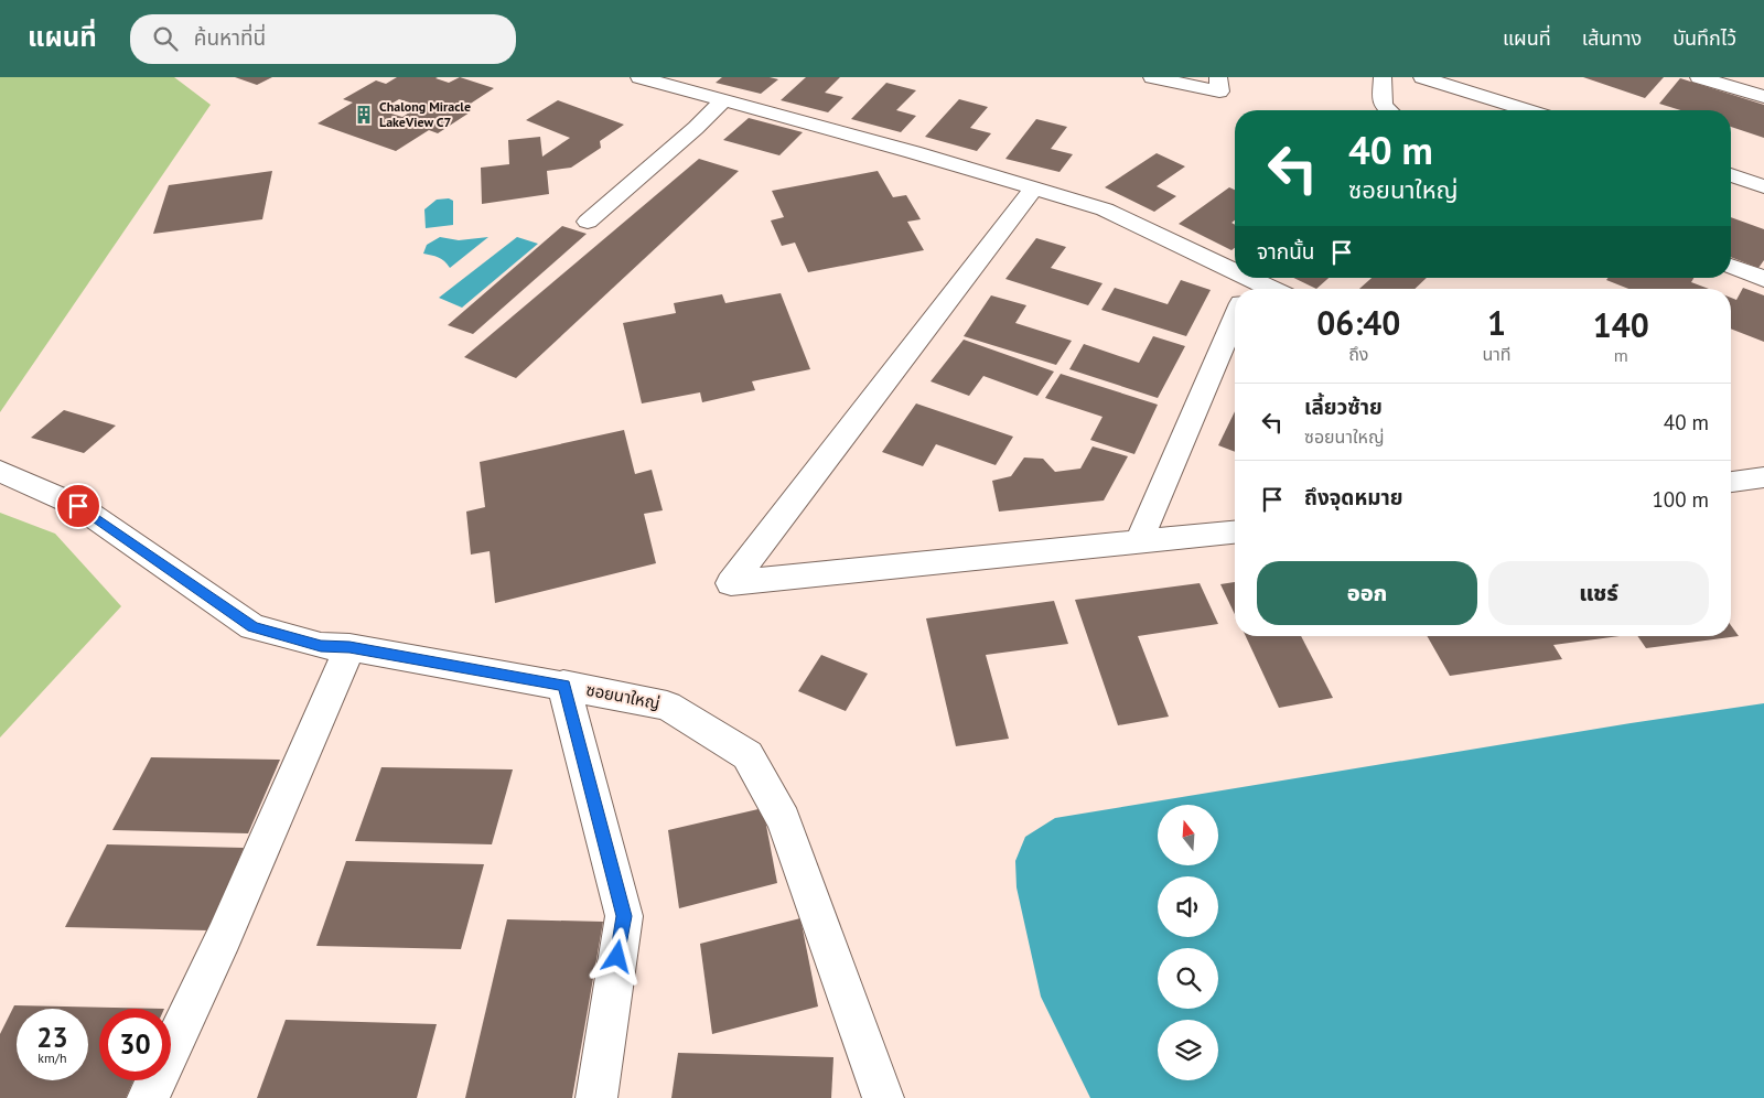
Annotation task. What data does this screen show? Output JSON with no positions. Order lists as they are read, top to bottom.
{
  "streets": {
    "street": ["ซอยนาใหญ่"]
  },
  "places": {
    "building": ["Chalong Miracle LakeView C7"]
  },
  "north": "top",
  "page": {
    "header": "แผนที่",
    "search": "ค้นหาที่นี่",
    "nav": ["แผนที่", "เส้นทาง", "บันทึกไว้"],
    "turn": ["40 m", "ซอยนาใหญ่"],
    "then": "จากนั้น",
    "eta": [
      "06:40",
      "ถึง",
      "1",
      "นาที",
      "140",
      "m"
    ],
    "list": [
      {
        "name": "เลี้ยวซ้าย",
        "note": "ซอยนาใหญ่",
        "value": "40 m"
      },
      {
        "name": "ถึงจุดหมาย",
        "value": "100 m"
      }
    ],
    "buttons": ["ออก", "แชร์"],
    "speed": "23 km/h",
    "limit": "30"
  }
}
